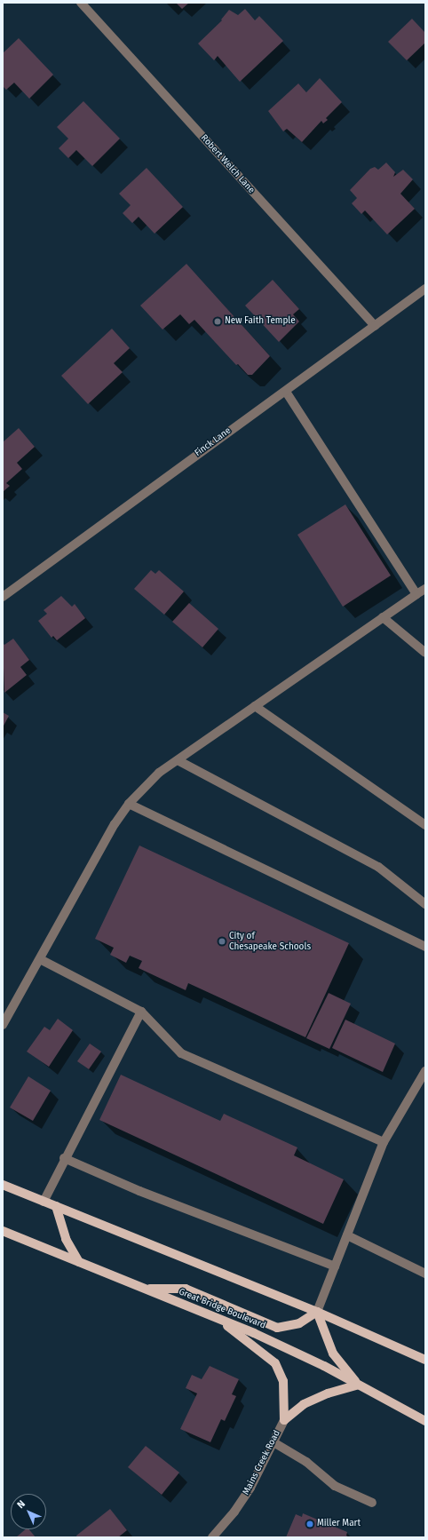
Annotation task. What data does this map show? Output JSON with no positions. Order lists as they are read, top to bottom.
{
  "streets": {
    "main road": ["Great Bridge Boulevard"],
    "street": ["Robert Welch Lane", "Finck Lane", "Mains Creek Road"]
  },
  "crossings": [
    ["Robert Welch Lane", "Finck Lane"]
  ],
  "places": ["New Faith Temple", "City of Chesapeake Schools", "Miller Mart"],
  "north": "top left"
}
